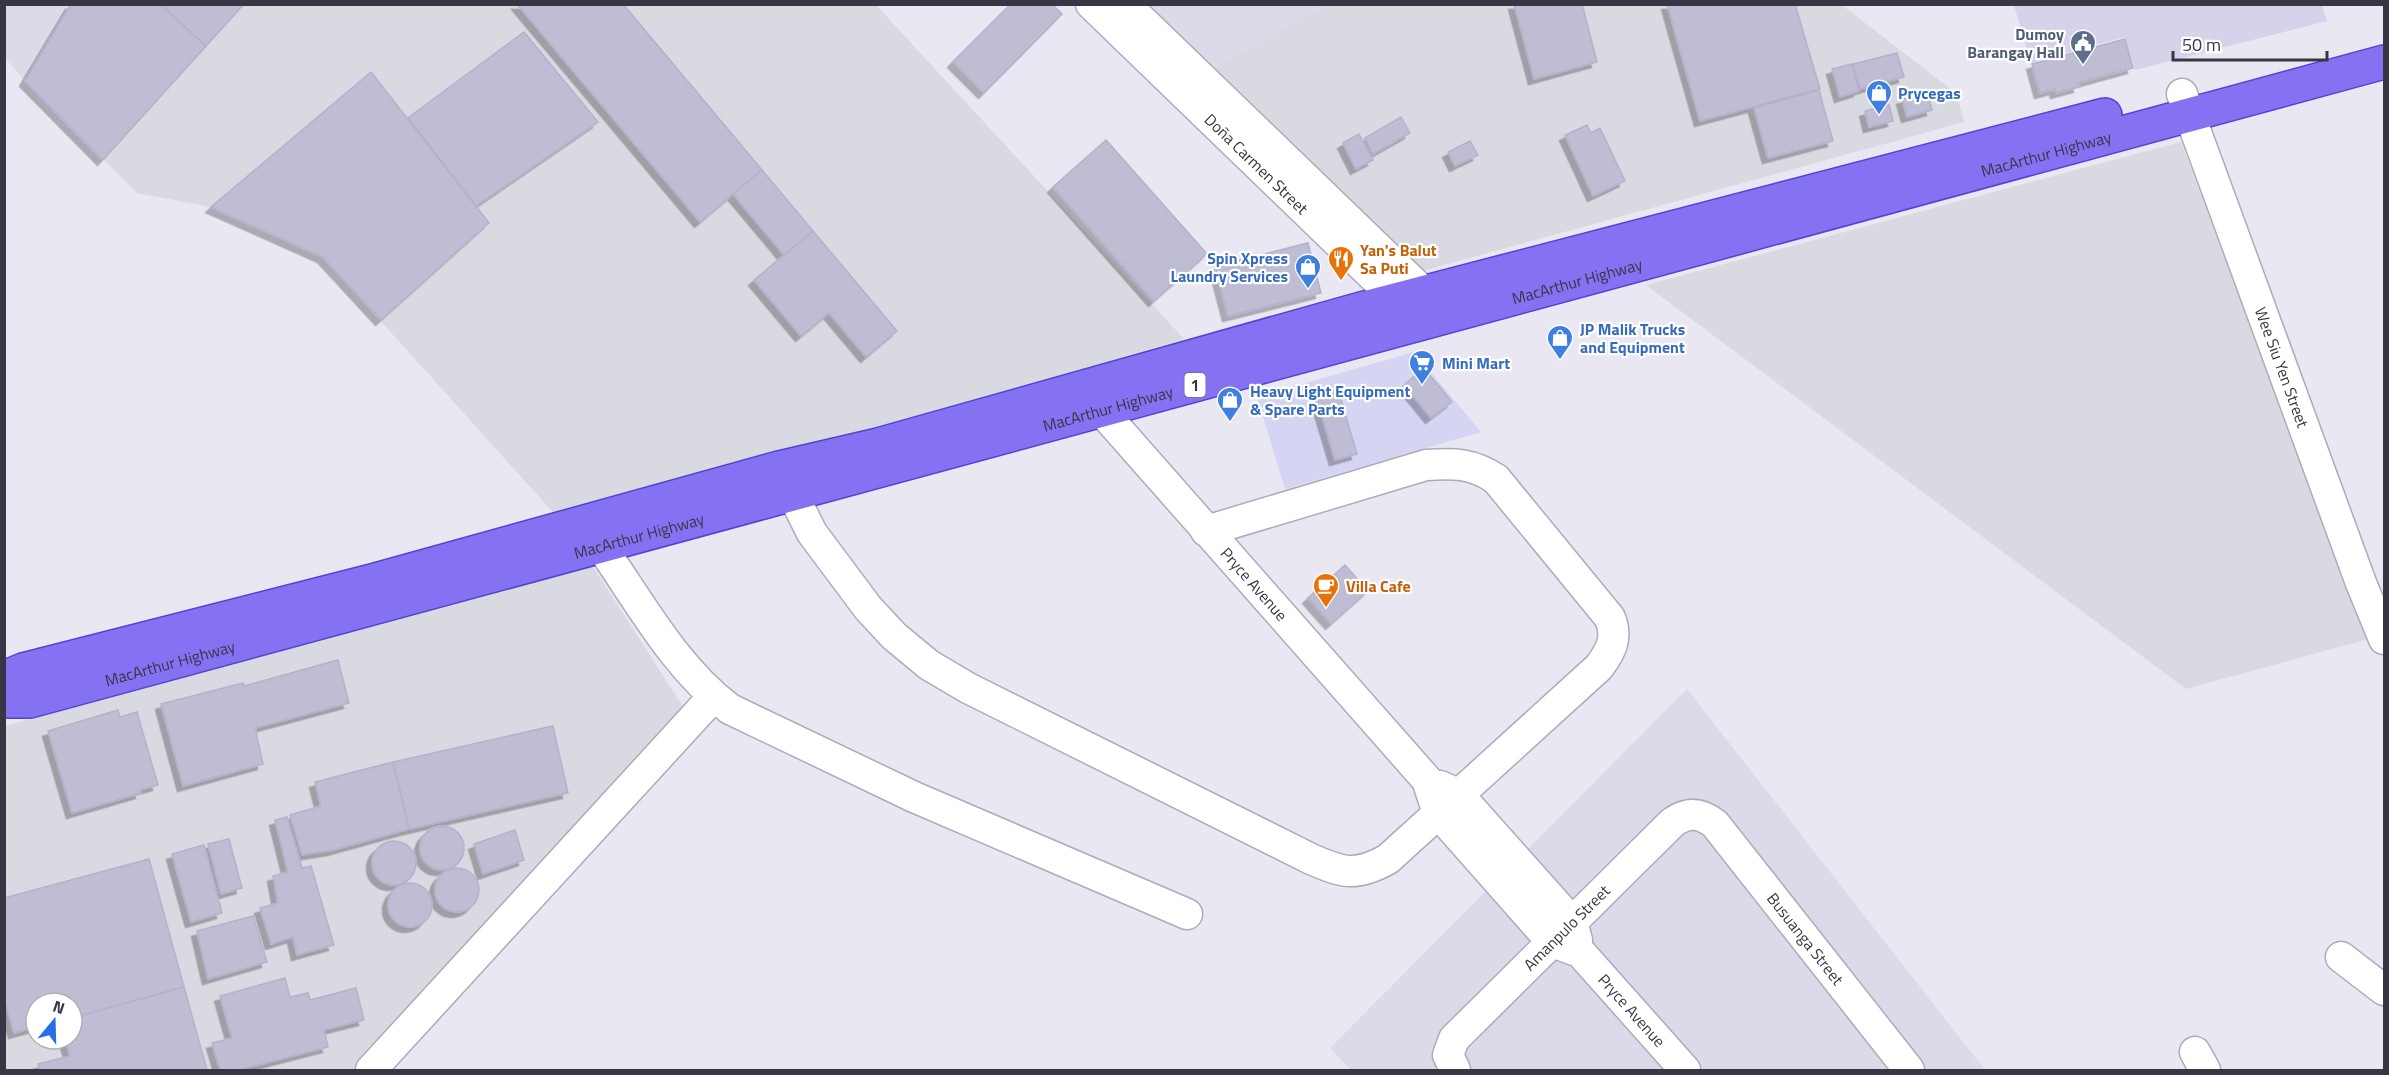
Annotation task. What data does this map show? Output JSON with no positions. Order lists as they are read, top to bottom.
{
  "streets": {
    "highway": ["MacArthur Highway", "1"],
    "street": [
      "Doña Carmen Street",
      "Wee Siu Yen Street",
      "Pryce Avenue",
      "Amanpulo Street",
      "Busuanga Street"
    ]
  },
  "crossings": [
    ["MacArthur Highway", "Doña Carmen Street"],
    ["MacArthur Highway", "Wee Siu Yen Street"],
    ["MacArthur Highway", "Pryce Avenue"],
    ["Pryce Avenue", "Amanpulo Street"],
    ["Amanpulo Street", "Busuanga Street"]
  ],
  "places": {
    "public building": ["Dumoy Barangay Hall"],
    "shop": [
      "Prycegas",
      "Spin Xpress Laundry Services",
      "JP Malik Trucks and Equipment",
      "Heavy Light Equipment & Spare Parts"
    ],
    "restaurant": ["Yan's Balut Sa Puti"],
    "supermarket": ["Mini Mart"],
    "cafe": ["Villa Cafe"]
  },
  "scale_bar": "50 m",
  "north": "top"
}
